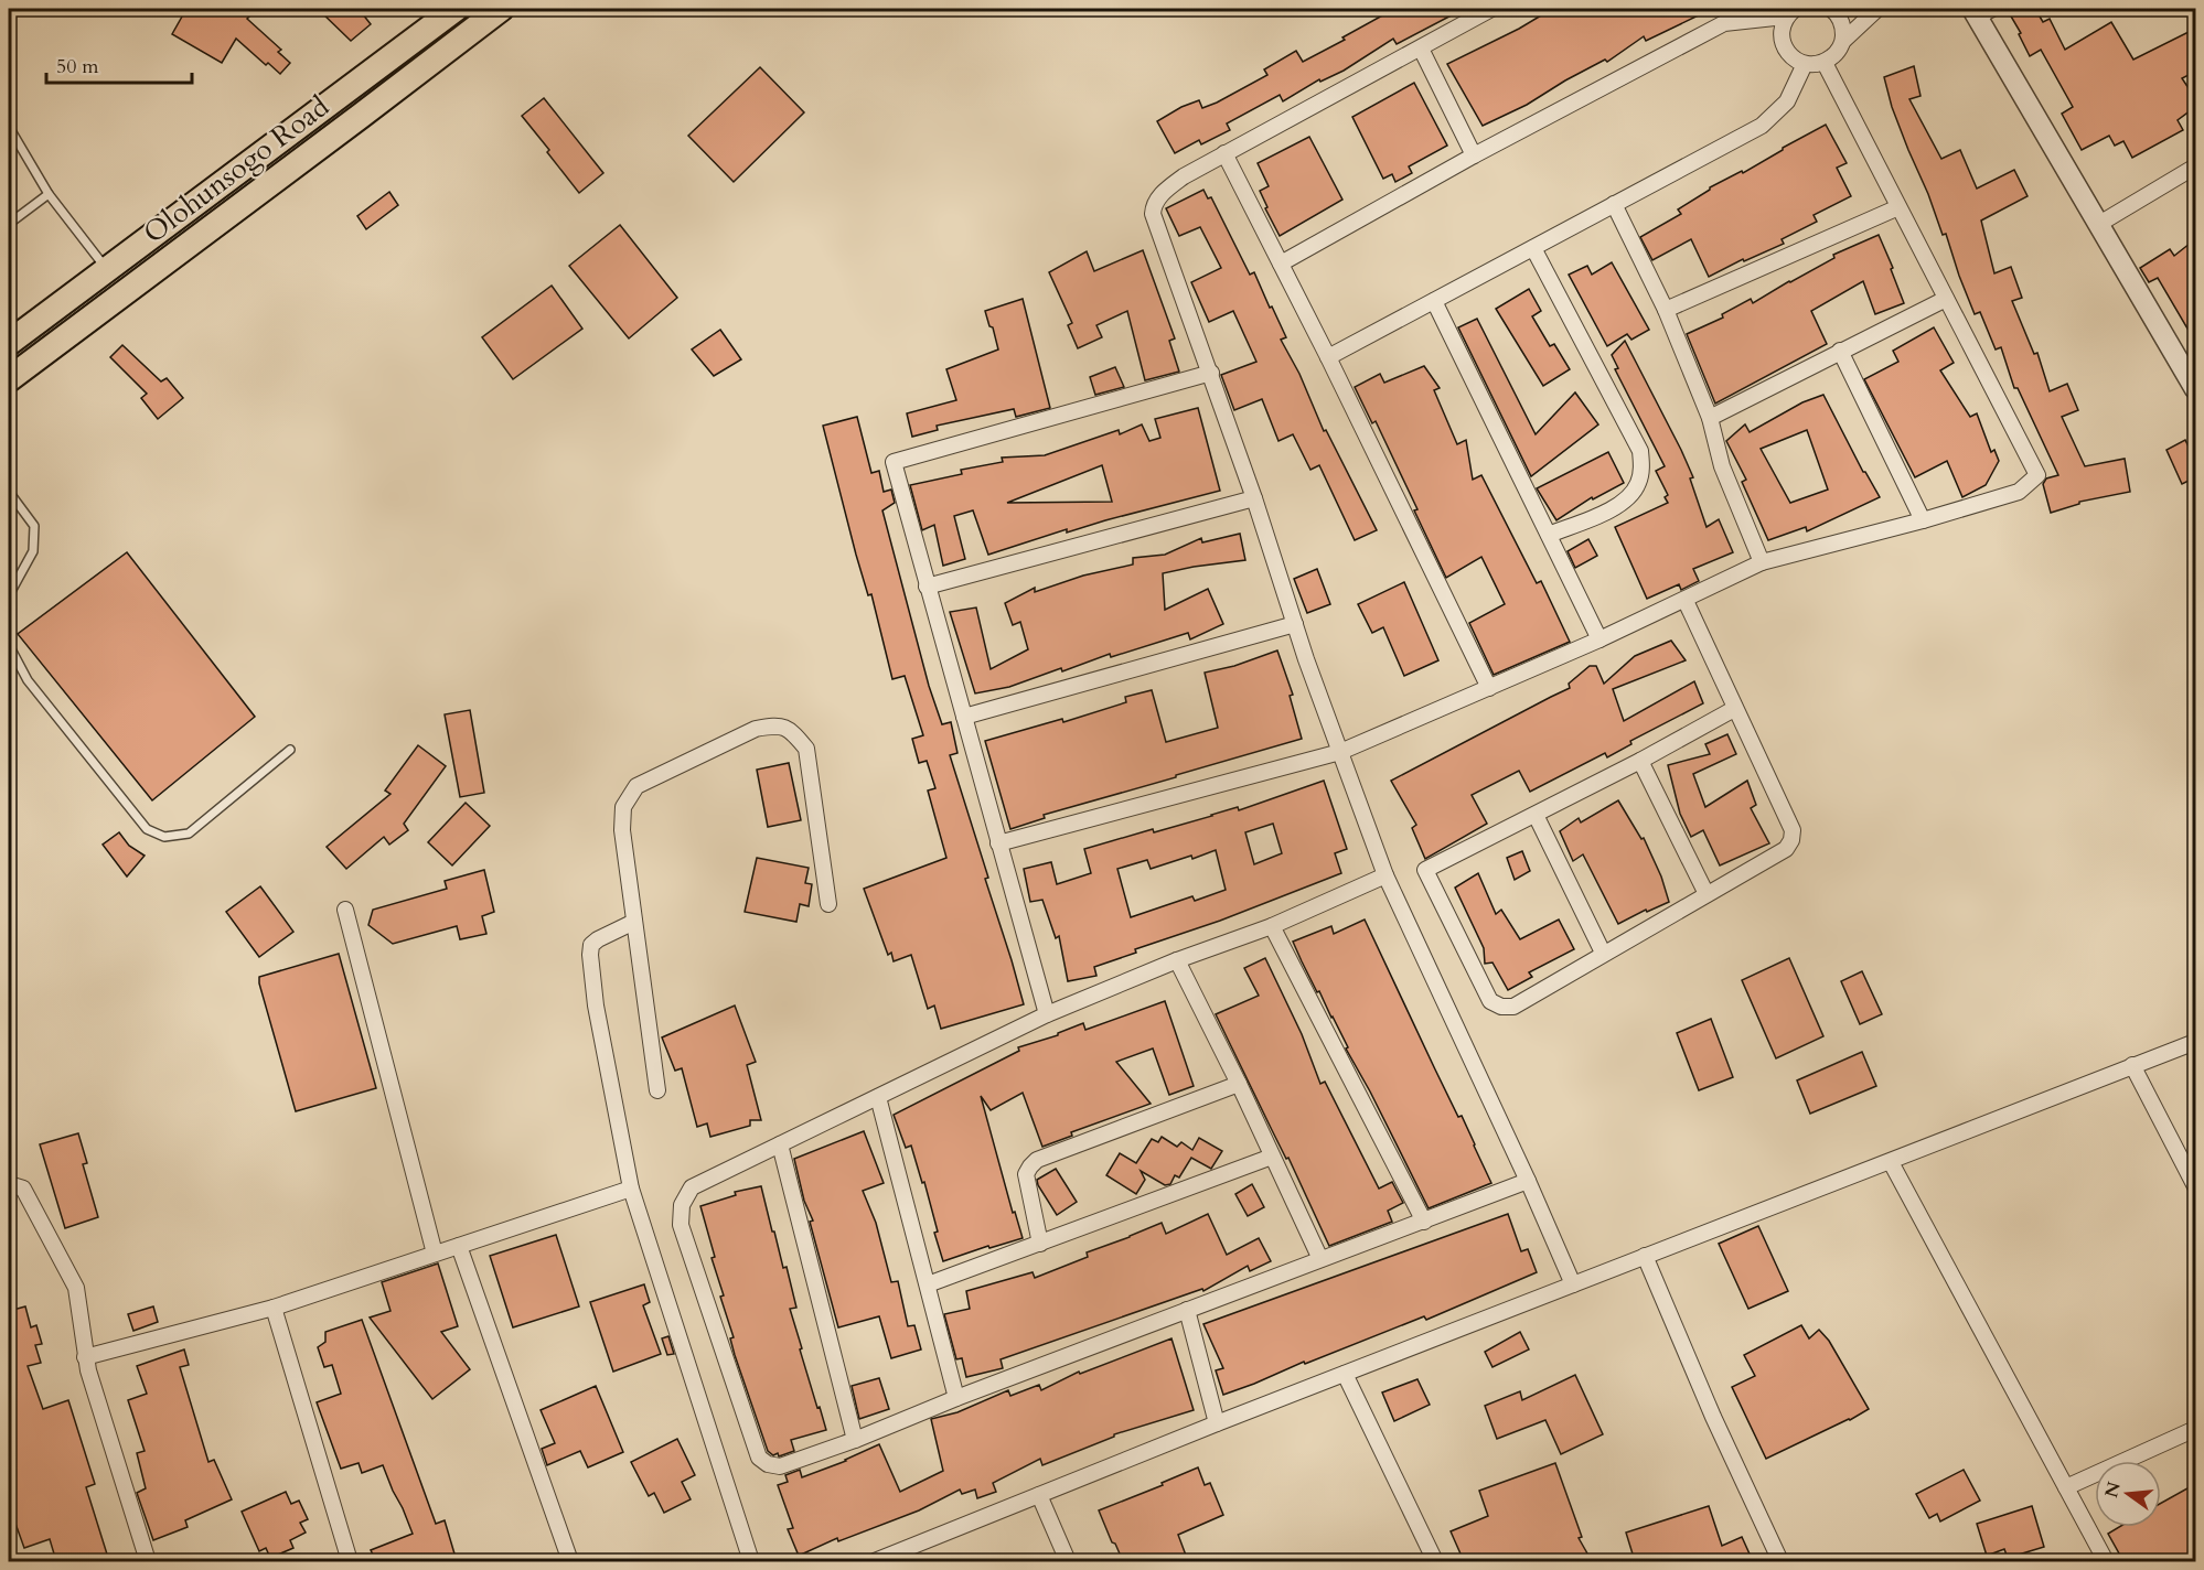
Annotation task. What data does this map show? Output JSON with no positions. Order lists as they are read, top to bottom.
{
  "streets": {
    "main road": ["Olohunsogo Road"]
  },
  "scale_bar": "50 m",
  "north": "left"
}
